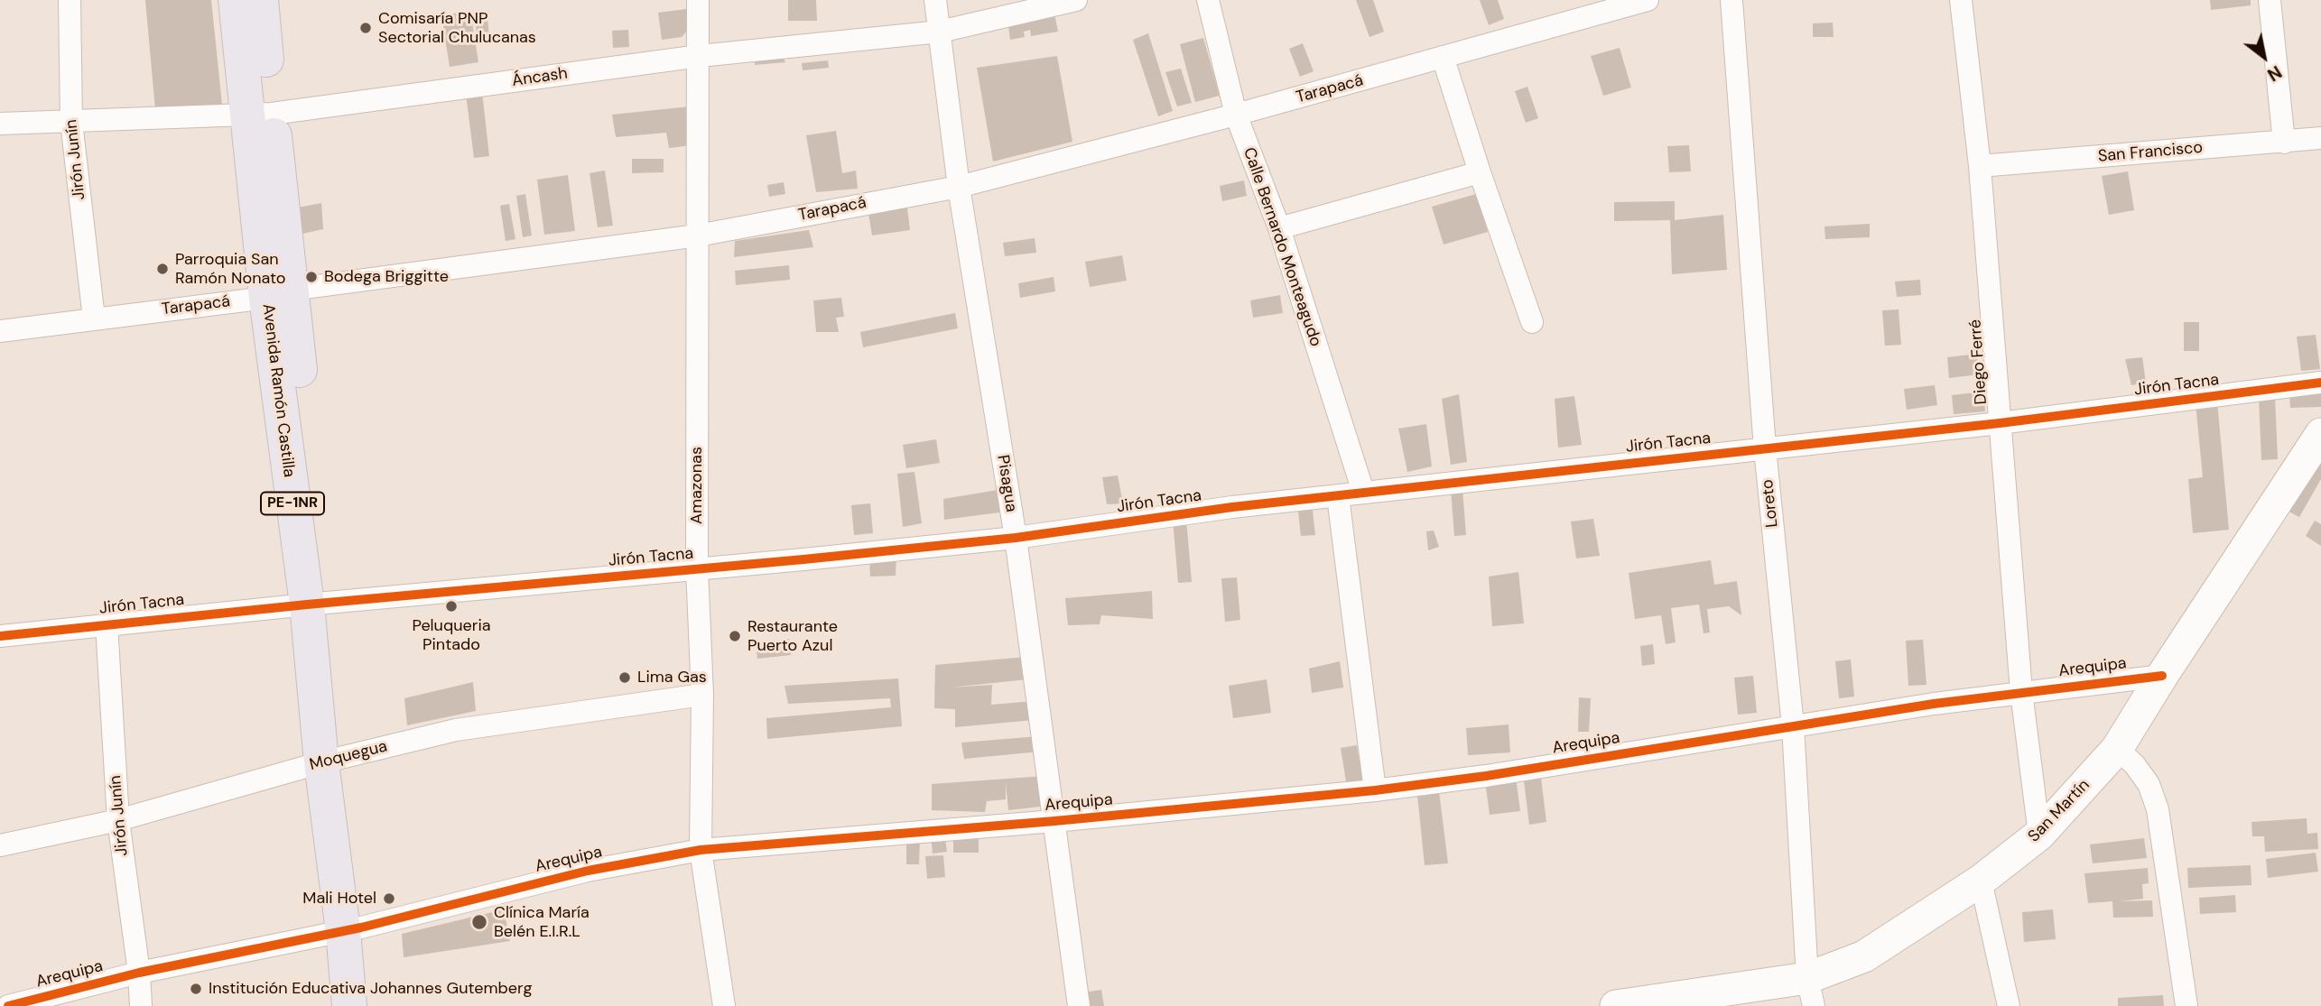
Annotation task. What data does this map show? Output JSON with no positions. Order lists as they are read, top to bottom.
{
  "streets": {
    "main road": ["Avenida Ramón Castilla", "PE-1NR"],
    "street": [
      "Áncash",
      "Tarapacá",
      "San Francisco",
      "Jirón Junín",
      "Calle Bernardo Monteagudo",
      "Diego Ferré",
      "Jirón Tacna",
      "Pisagua",
      "Amazonas",
      "Loreto",
      "Arequipa",
      "Moquegua",
      "San Martín"
    ]
  },
  "crossings": [
    ["Áncash", "Jirón Junín"],
    ["Áncash", "Avenida Ramón Castilla"],
    ["Áncash", "Pisagua"],
    ["Áncash", "Amazonas"],
    ["Tarapacá", "Jirón Junín"],
    ["Tarapacá", "Calle Bernardo Monteagudo"],
    ["Tarapacá", "Avenida Ramón Castilla"],
    ["Tarapacá", "Pisagua"],
    ["Tarapacá", "Amazonas"],
    ["San Francisco", "Diego Ferré"],
    ["Jirón Junín", "Jirón Tacna"],
    ["Jirón Junín", "Arequipa"],
    ["Jirón Junín", "Moquegua"],
    ["Calle Bernardo Monteagudo", "Jirón Tacna"],
    ["Diego Ferré", "Jirón Tacna"],
    ["Diego Ferré", "Arequipa"],
    ["Diego Ferré", "San Martín"],
    ["Jirón Tacna", "Avenida Ramón Castilla"],
    ["Jirón Tacna", "Pisagua"],
    ["Jirón Tacna", "Amazonas"],
    ["Jirón Tacna", "Loreto"],
    ["Avenida Ramón Castilla", "Arequipa"],
    ["Avenida Ramón Castilla", "Moquegua"],
    ["Pisagua", "Arequipa"],
    ["Amazonas", "Arequipa"],
    ["Amazonas", "Moquegua"],
    ["Loreto", "Arequipa"],
    ["Loreto", "San Martín"],
    ["Arequipa", "San Martín"]
  ],
  "places": [
    "Comisaría PNP Sectorial Chulucanas",
    "Parroquia San Ramón Nonato",
    "Bodega Briggitte",
    "Peluqueria Pintado",
    "Restaurante Puerto Azul",
    "Lima Gas",
    "Mali Hotel",
    "Clínica María Belén E.I.R.L",
    "Institución Educativa Johannes Gutemberg"
  ],
  "north": "bottom right"
}
